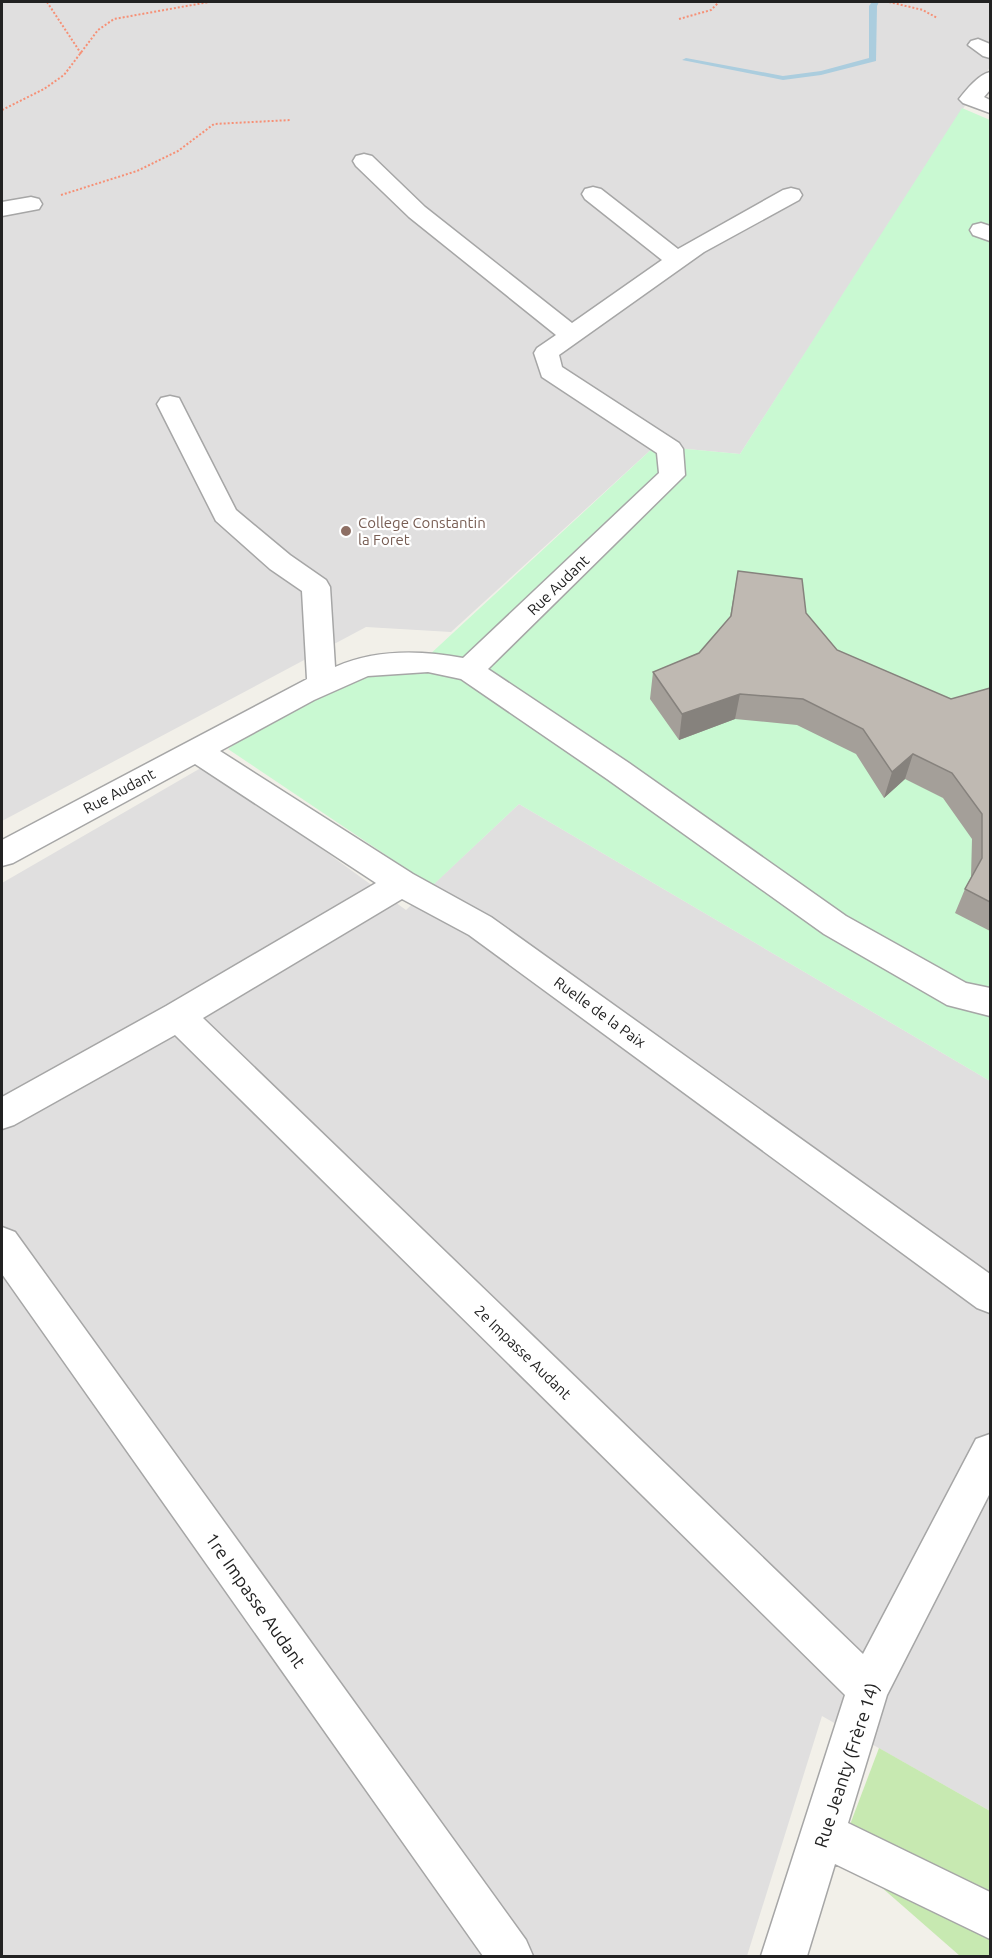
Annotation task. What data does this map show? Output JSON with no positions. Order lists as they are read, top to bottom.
{
  "streets": {
    "street": [
      "Rue Audant",
      "Ruelle de la Paix",
      "2e Impasse Audant",
      "1re Impasse Audant",
      "Rue Jeanty (Frère 14)"
    ]
  },
  "crossings": [
    ["Rue Audant", "Ruelle de la Paix"],
    ["2e Impasse Audant", "Rue Jeanty (Frère 14)"]
  ],
  "places": ["College Constantin la Foret"]
}
